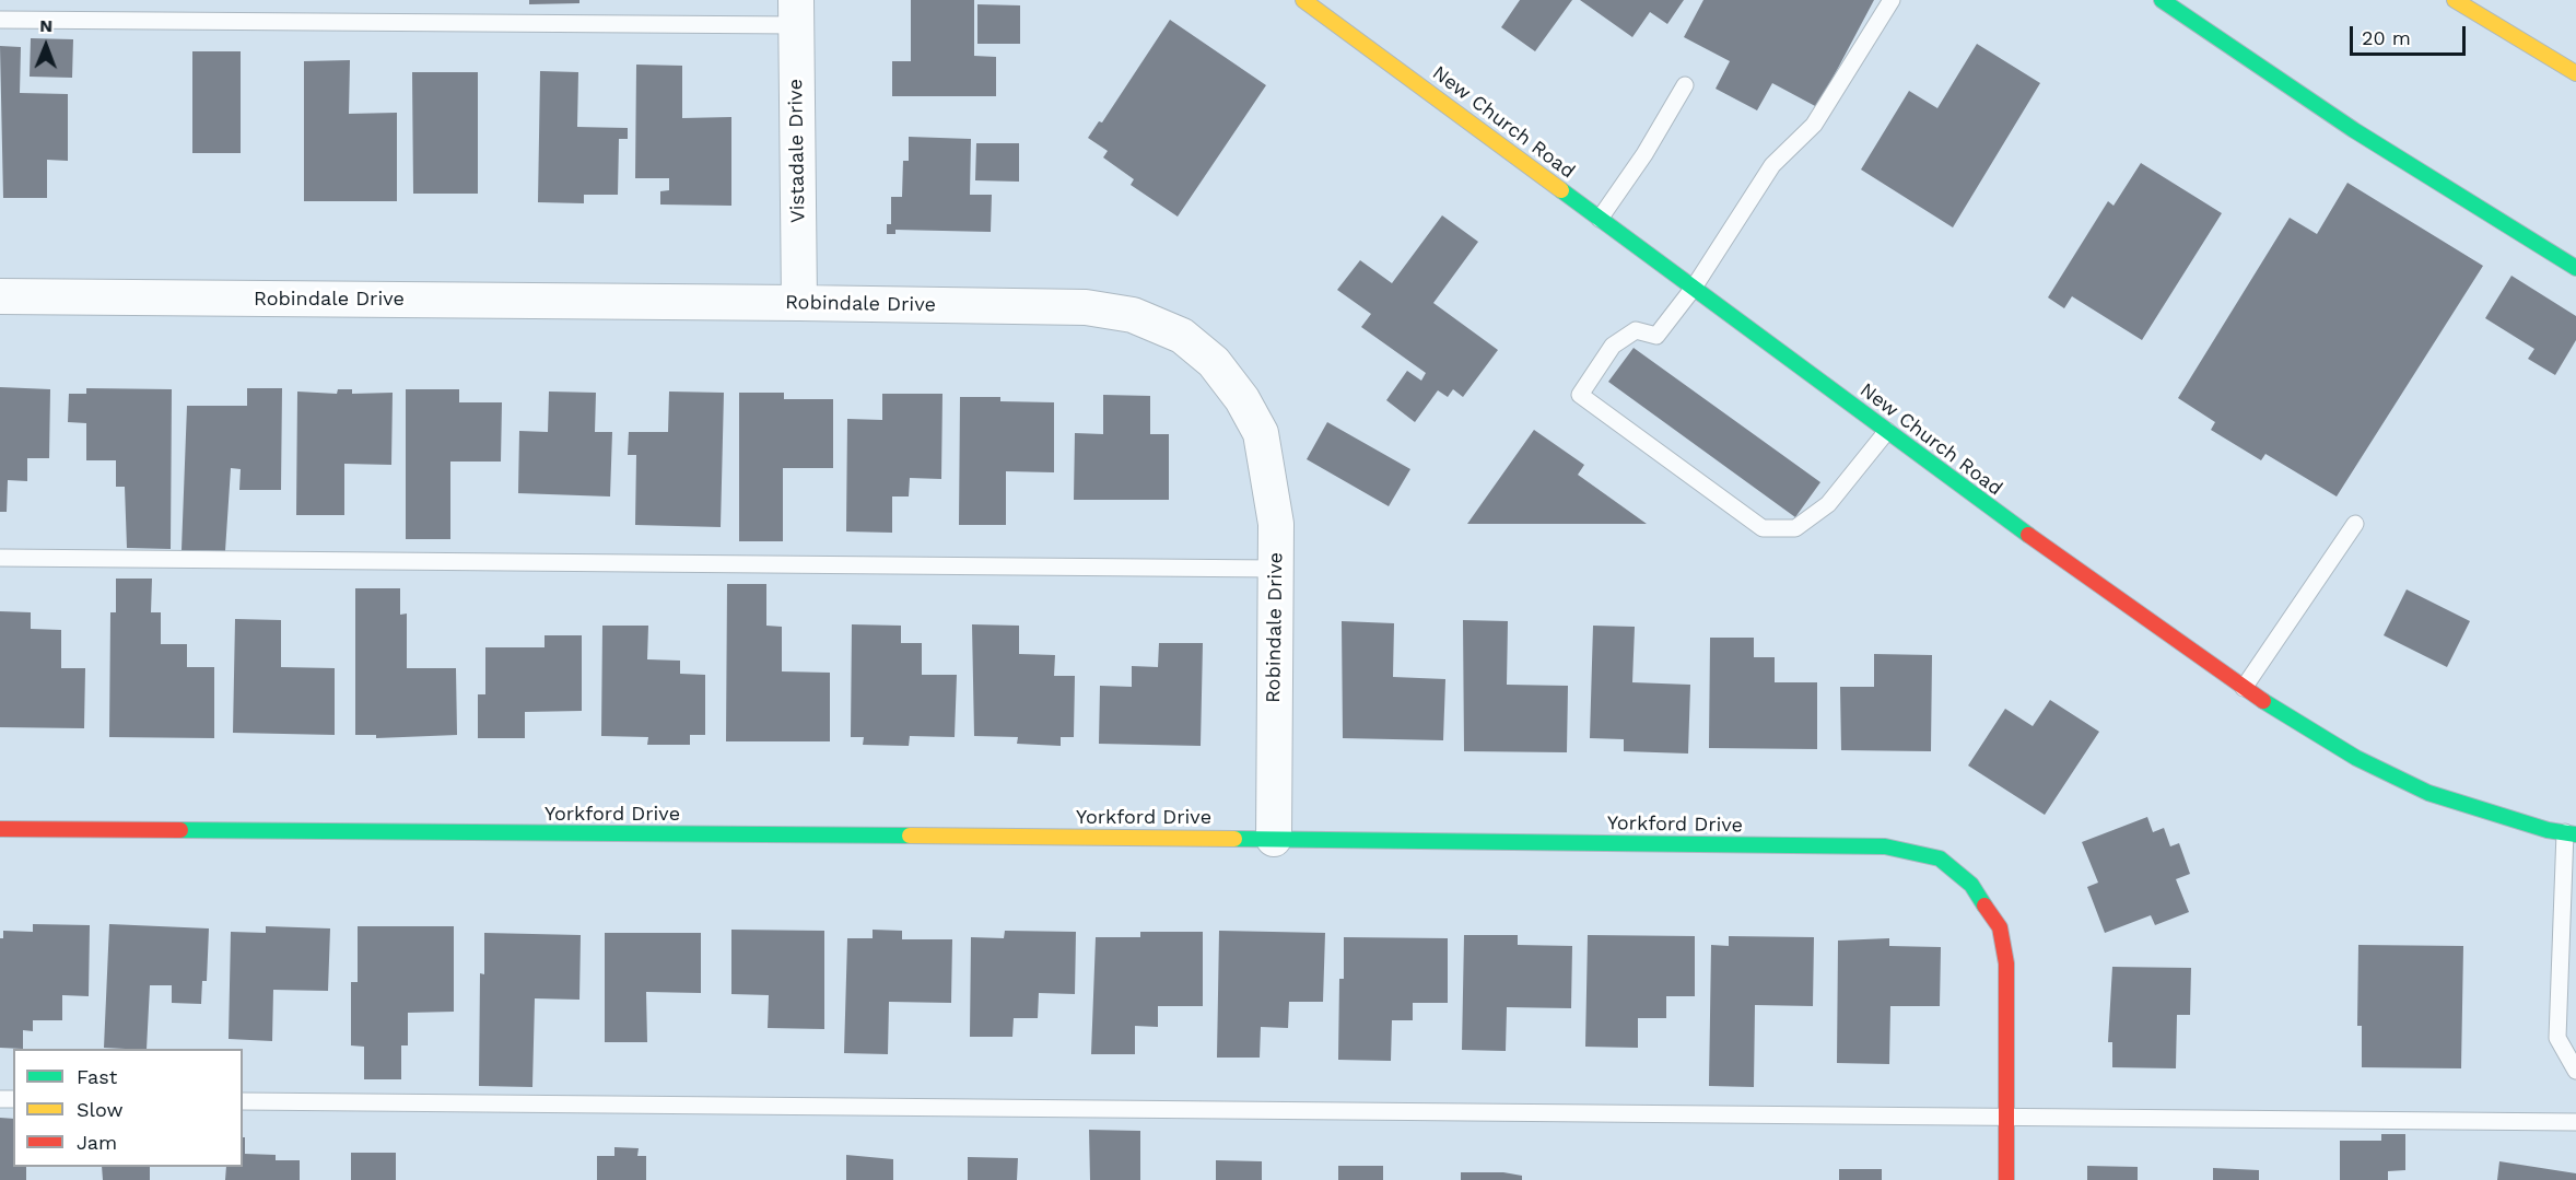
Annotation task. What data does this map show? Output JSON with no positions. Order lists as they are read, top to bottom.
{
  "streets": {
    "main road": ["New Church Road", "Yorkford Drive"],
    "street": ["Vistadale Drive", "Robindale Drive"]
  },
  "crossings": [
    ["Vistadale Drive", "Robindale Drive"],
    ["Robindale Drive", "Yorkford Drive"]
  ],
  "legend": ["Fast", "Slow", "Jam"],
  "scale_bar": "20 m",
  "north": "top"
}
